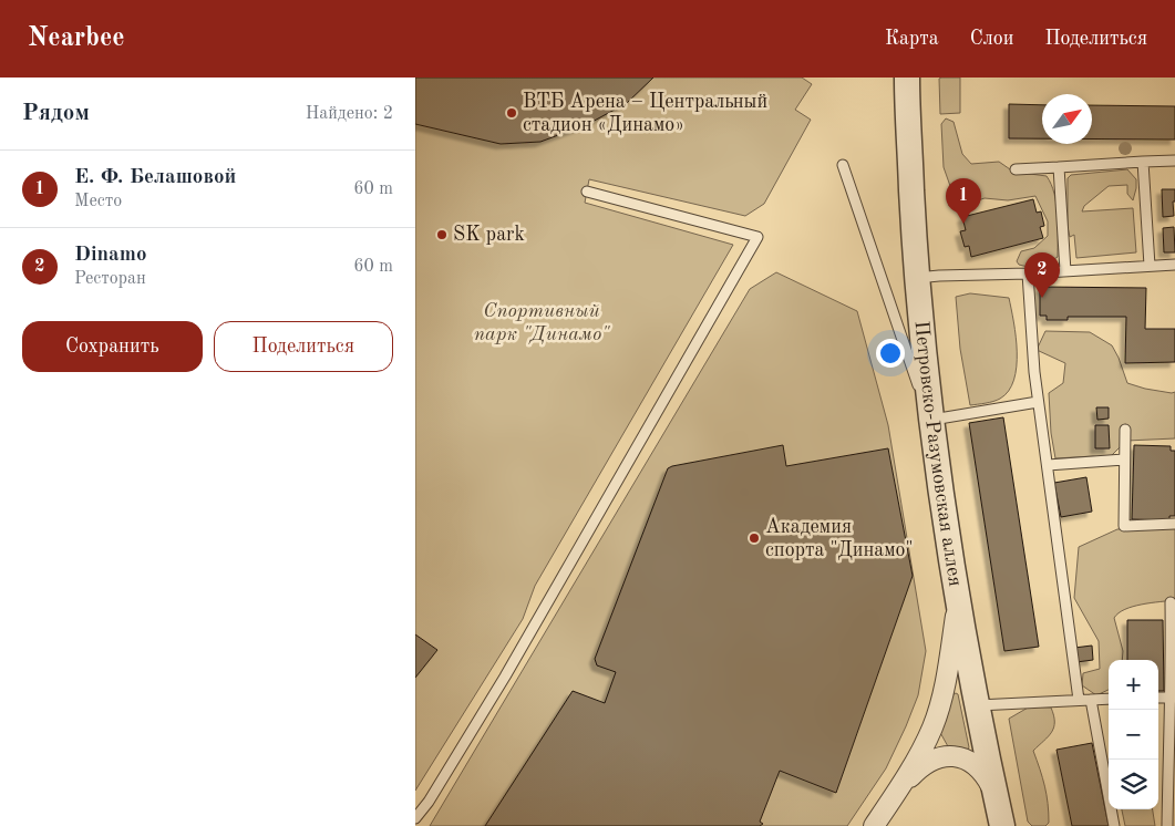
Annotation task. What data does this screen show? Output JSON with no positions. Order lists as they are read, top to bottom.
{
  "streets": {
    "street": ["Петровско-Разумовская аллея"]
  },
  "parks": ["Спортивный парк \"Динамо\""],
  "places": ["ВТБ Арена – Центральный стадион «Динамо»", "SK park", "Академия спорта \"Динамо\""],
  "north": "top right",
  "page": {
    "header": "Nearbee",
    "nav": ["Карта", "Слои", "Поделиться"],
    "heading": ["Рядом", "Найдено: 2"],
    "list": [
      {
        "mark": "1",
        "name": "Е. Ф. Белашовой",
        "note": "Место",
        "value": "60 m"
      },
      {
        "mark": "2",
        "name": "Dinamo",
        "note": "Ресторан",
        "value": "60 m"
      }
    ],
    "pins": ["1", "2"],
    "buttons": ["Сохранить", "Поделиться"],
    "map_buttons": ["+", "−"]
  }
}
